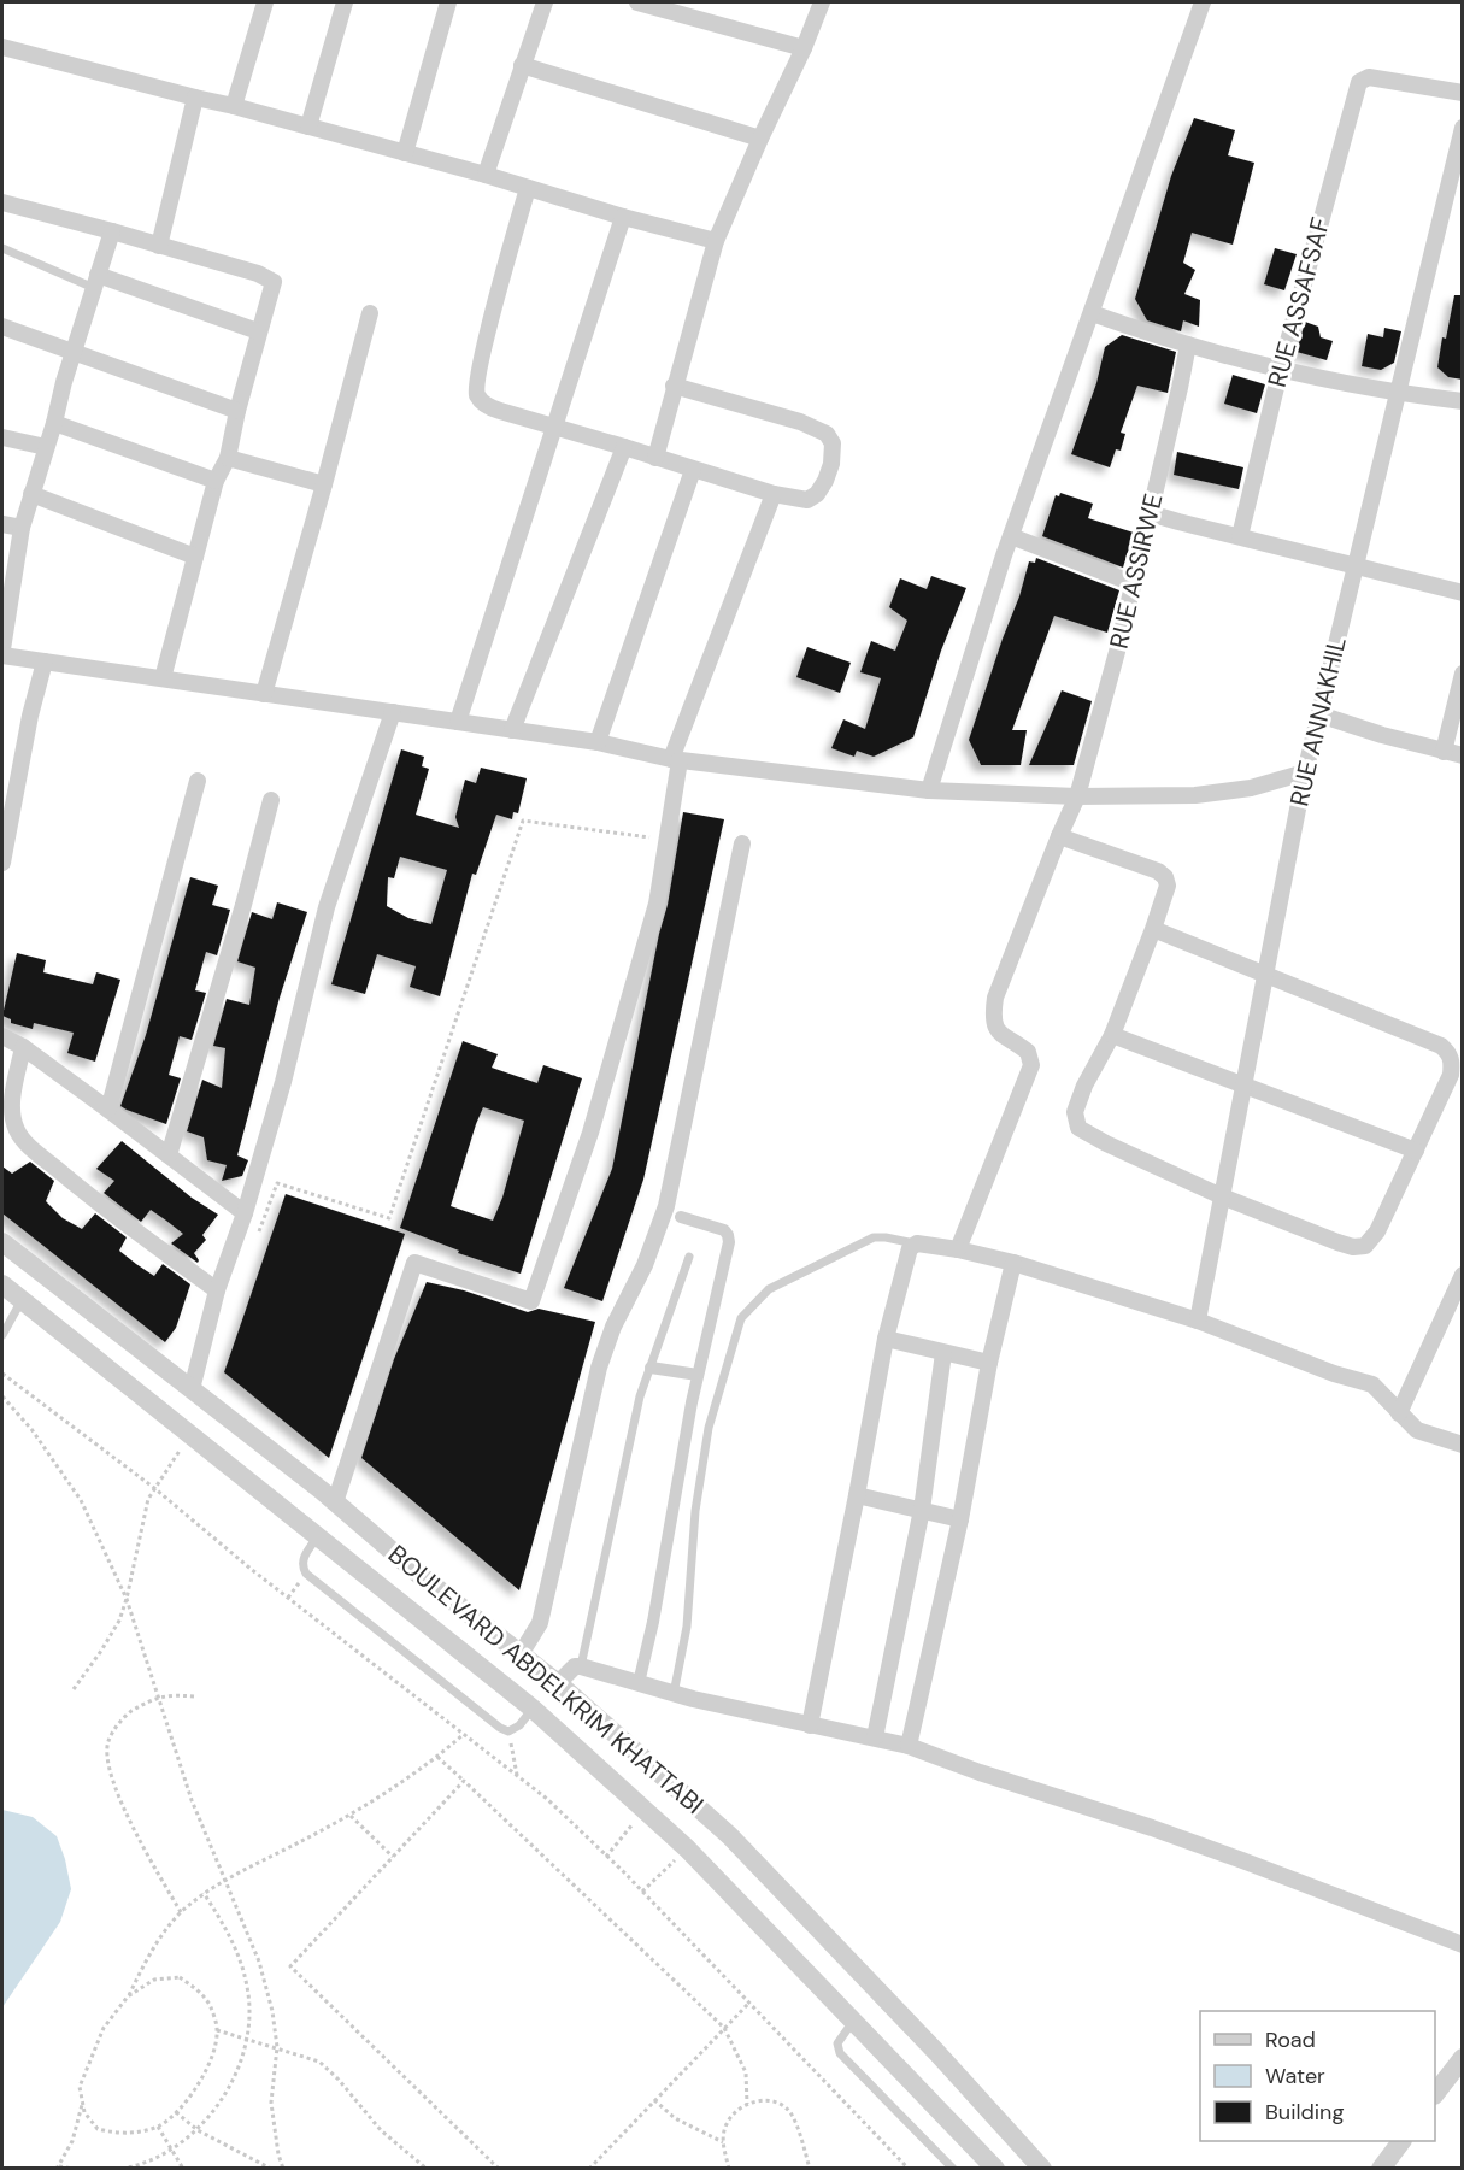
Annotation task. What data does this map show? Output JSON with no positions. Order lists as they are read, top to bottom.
{
  "streets": {
    "street": [
      "RUE ASSAFSAF",
      "RUE ASSIRWE",
      "RUE ANNAKHIL",
      "BOULEVARD ABDELKRIM KHATTABI"
    ]
  },
  "legend": ["Road", "Water", "Building"]
}
